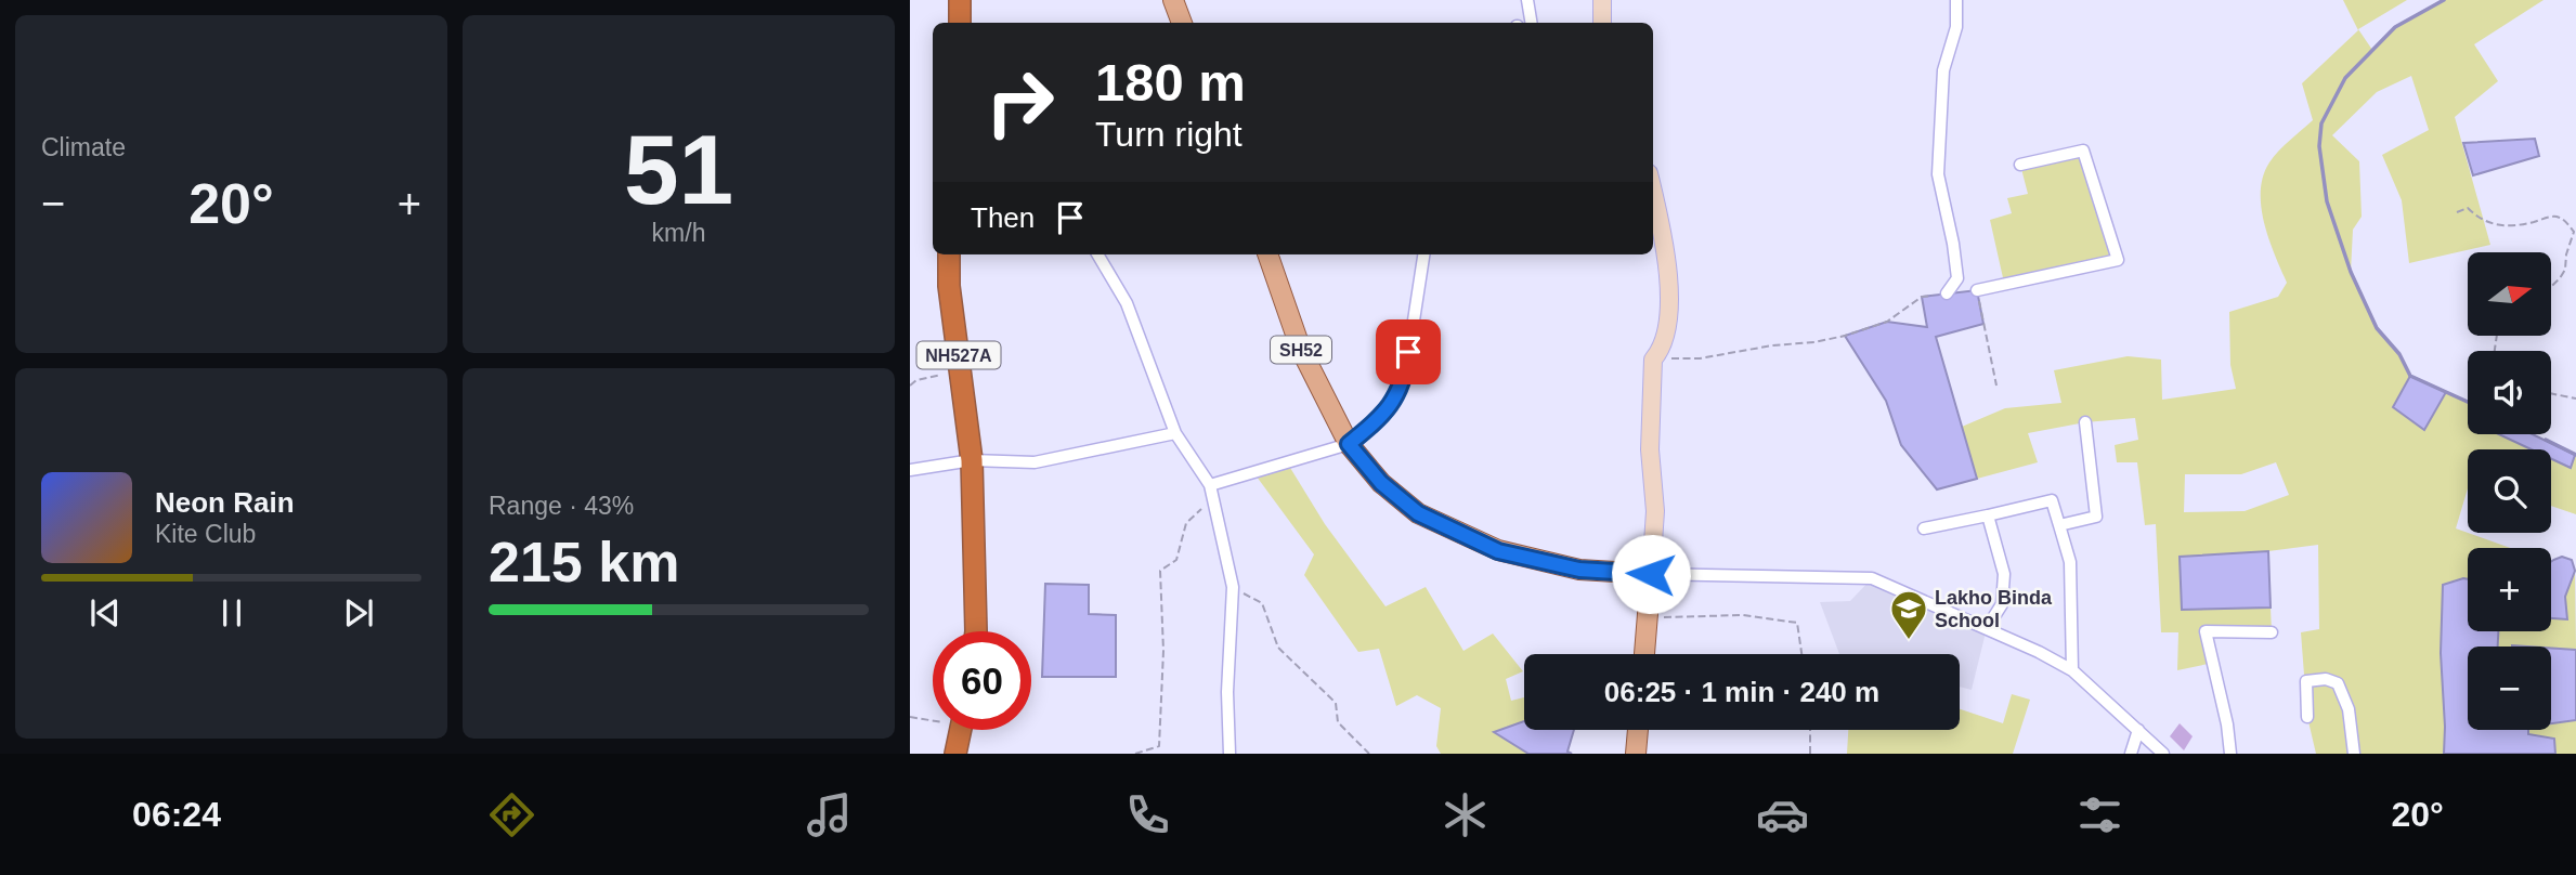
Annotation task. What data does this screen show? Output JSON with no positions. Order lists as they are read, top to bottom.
{
  "streets": {
    "highway": ["NH527A"],
    "main road": ["SH52"]
  },
  "places": {
    "school or university": ["Lakho Binda School"]
  },
  "north": "right",
  "page": {
    "tile": [
      "Climate",
      ["51", "km/h"],
      ["Range · 43%", "215 km"]
    ],
    "turn": ["180 m", "Turn right"],
    "heat": ["−", "20°", "+"],
    "then": "Then",
    "map_buttons": ["+", "−"],
    "song": ["Neon Rain", "Kite Club"],
    "limit": "60",
    "trip": "06:25 · 1 min · 240 m",
    "tabs": ["06:24", "20°"]
  }
}
